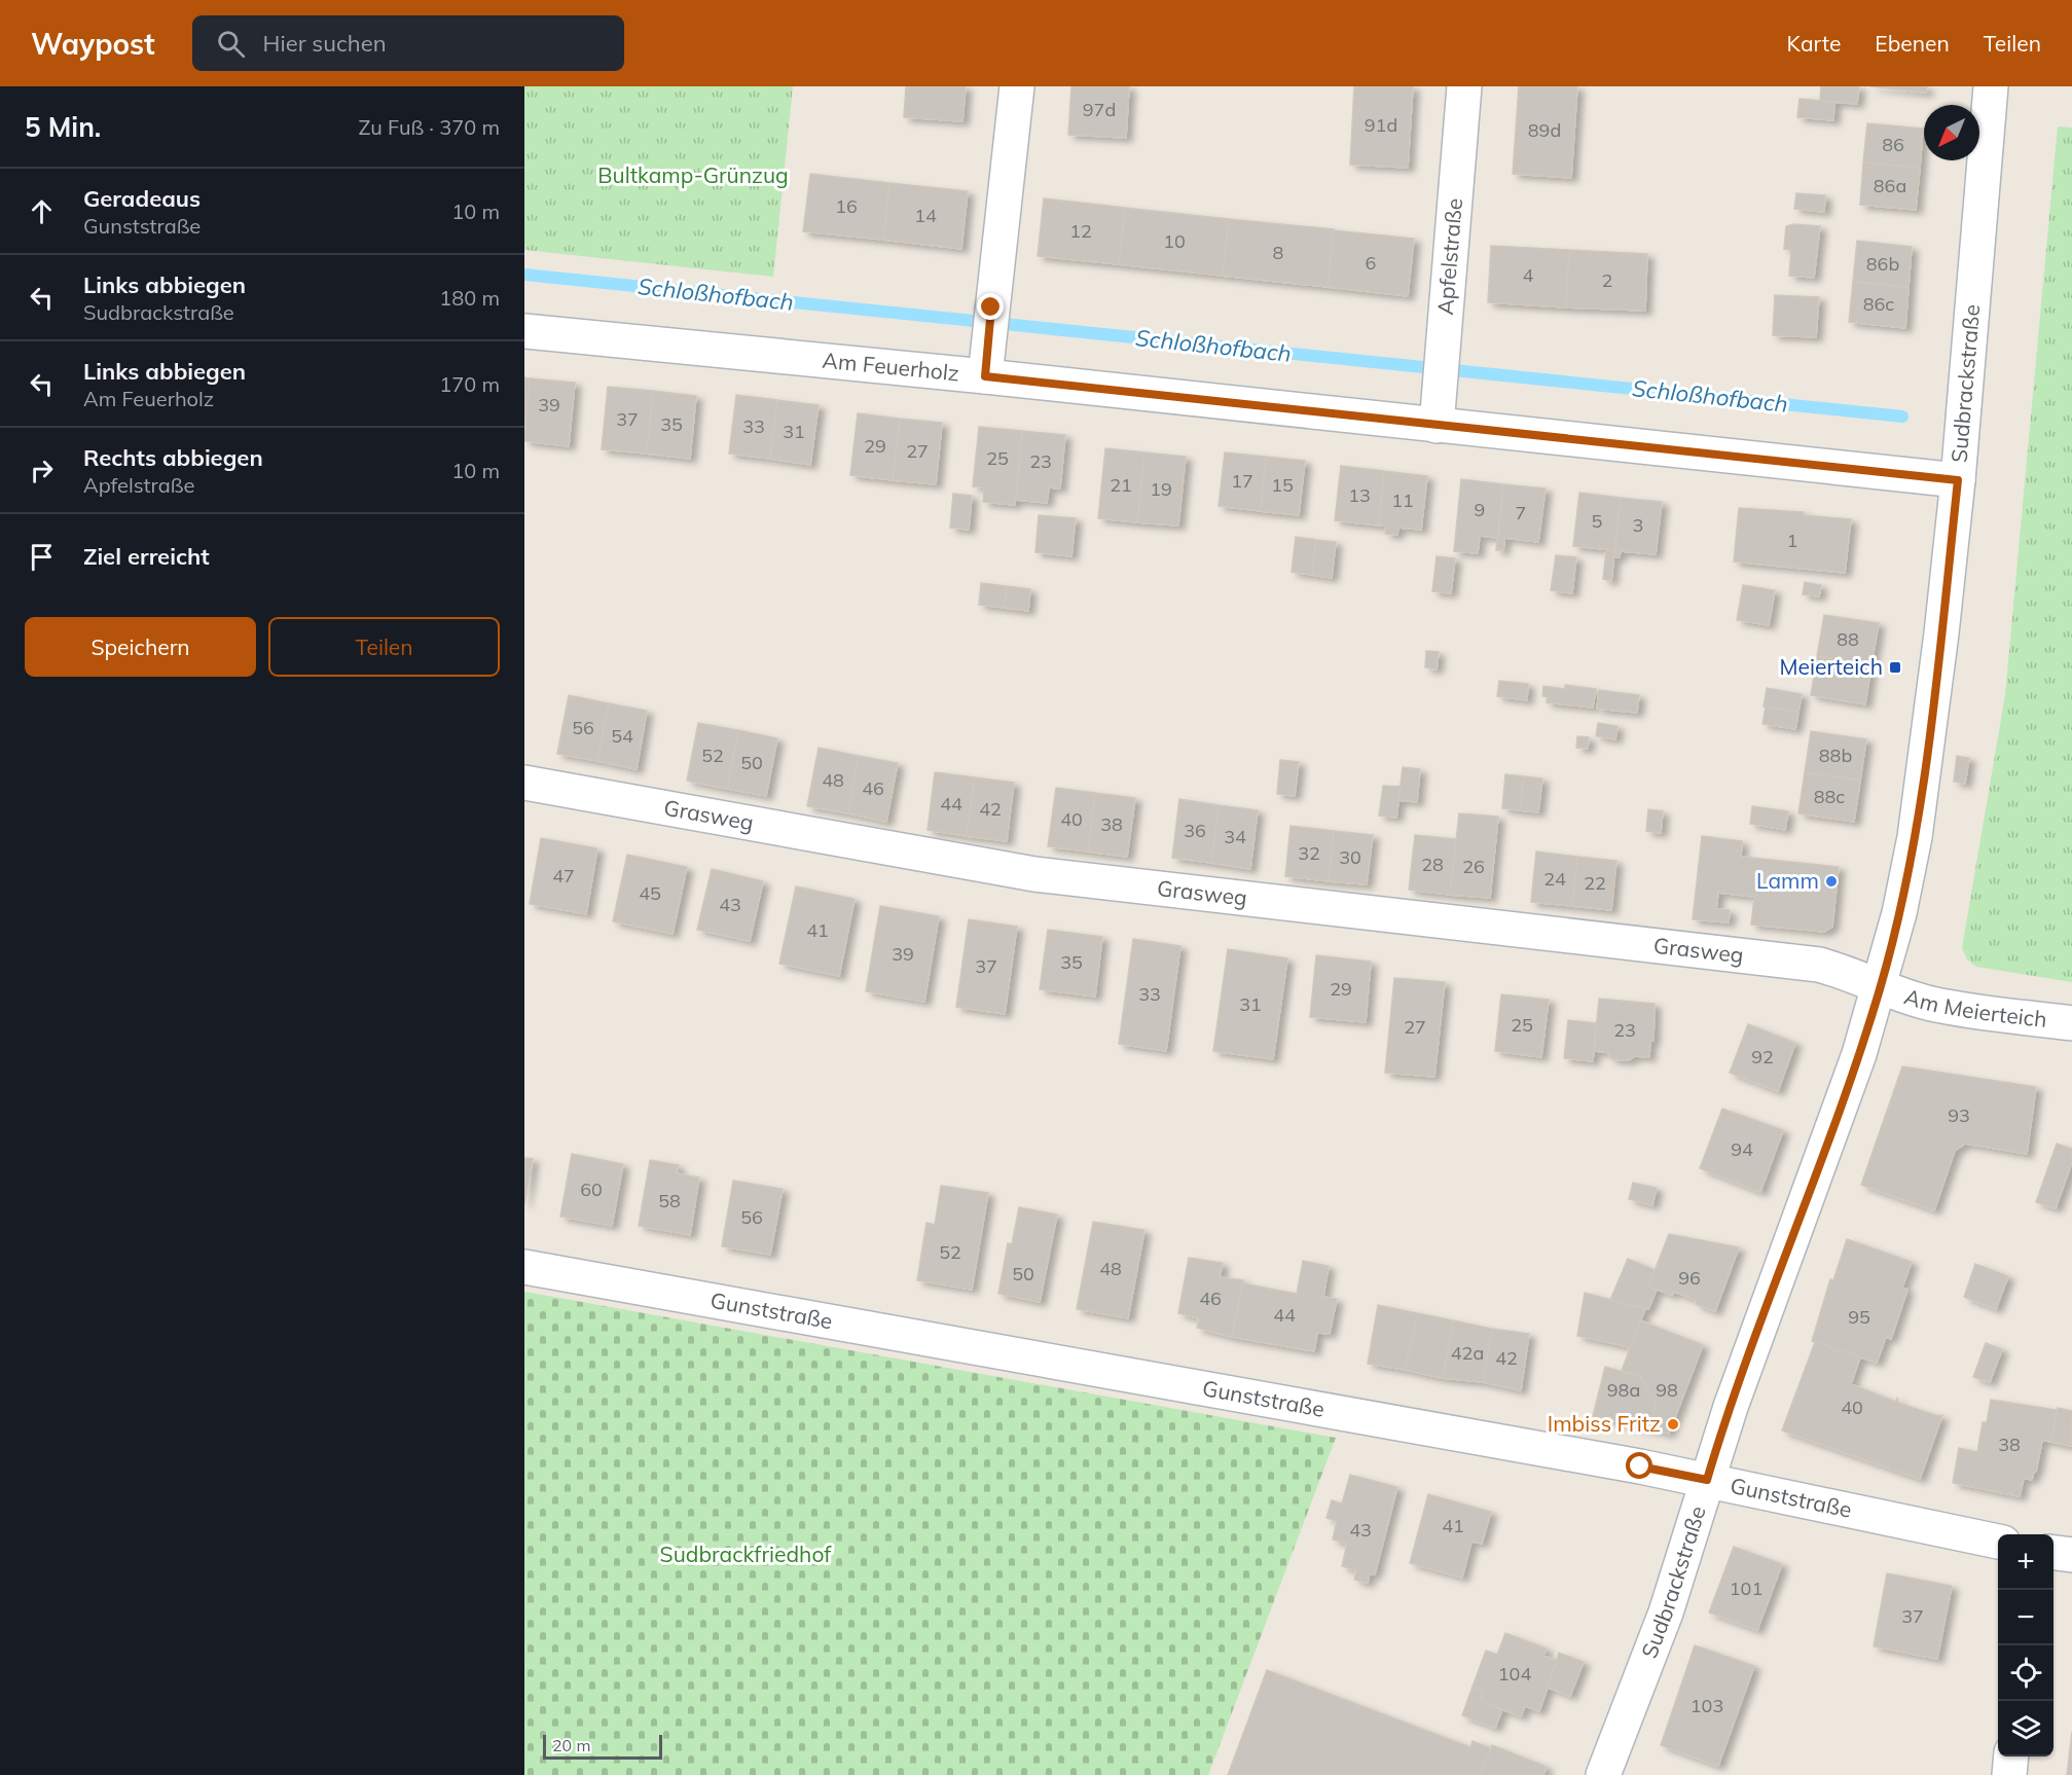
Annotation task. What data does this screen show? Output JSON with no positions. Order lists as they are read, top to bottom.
{
  "streets": {
    "street": [
      "Apfelstraße",
      "Am Feuerholz",
      "Sudbrackstraße",
      "Grasweg",
      "Am Meierteich",
      "Gunststraße"
    ]
  },
  "crossings": [
    ["Apfelstraße", "Am Feuerholz"],
    ["Am Feuerholz", "Sudbrackstraße"],
    ["Sudbrackstraße", "Grasweg"],
    ["Sudbrackstraße", "Am Meierteich"],
    ["Sudbrackstraße", "Gunststraße"],
    ["Grasweg", "Am Meierteich"]
  ],
  "water": ["Schloßhofbach"],
  "parks": ["Bultkamp-Grünzug", "Sudbrackfriedhof"],
  "places": {
    "transit": ["Meierteich"],
    "other": ["Lamm", "Imbiss Fritz"]
  },
  "house_numbers": [
    "97d",
    "91d",
    "89d",
    "86",
    "86a",
    "16",
    "14",
    "12",
    "10",
    "8",
    "6",
    "86b",
    "4",
    "2",
    "86c",
    "39",
    "37",
    "35",
    "33",
    "31",
    "29",
    "27",
    "25",
    "23",
    "17",
    "21",
    "15",
    "19",
    "13",
    "11",
    "9",
    "7",
    "5",
    "3",
    "1",
    "88",
    "56",
    "54",
    "52",
    "88b",
    "50",
    "48",
    "46",
    "88c",
    "44",
    "42",
    "40",
    "38",
    "36",
    "34",
    "32",
    "30",
    "28",
    "26",
    "47",
    "24",
    "22",
    "45",
    "43",
    "41",
    "39",
    "35",
    "37",
    "29",
    "33",
    "31",
    "25",
    "27",
    "23",
    "92",
    "93",
    "94",
    "60",
    "58",
    "56",
    "52",
    "48",
    "50",
    "96",
    "46",
    "44",
    "95",
    "42a",
    "42",
    "98a",
    "98",
    "40",
    "38",
    "41",
    "43",
    "101",
    "37",
    "104",
    "103"
  ],
  "scale_bar": "20 m",
  "north": "bottom left",
  "page": {
    "header": "Waypost",
    "search": "Hier suchen",
    "nav": ["Karte", "Ebenen", "Teilen"],
    "heading": ["5 Min.", "Zu Fuß · 370 m"],
    "list": [
      ["Geradeaus", "Gunststraße", "10 m"],
      ["Links abbiegen", "Sudbrackstraße", "180 m"],
      ["Links abbiegen", "Am Feuerholz", "170 m"],
      ["Rechts abbiegen", "Apfelstraße", "10 m"],
      "Ziel erreicht"
    ],
    "buttons": ["Speichern", "Teilen"],
    "map_buttons": ["+", "−"],
    "scale": "20 m"
  }
}
